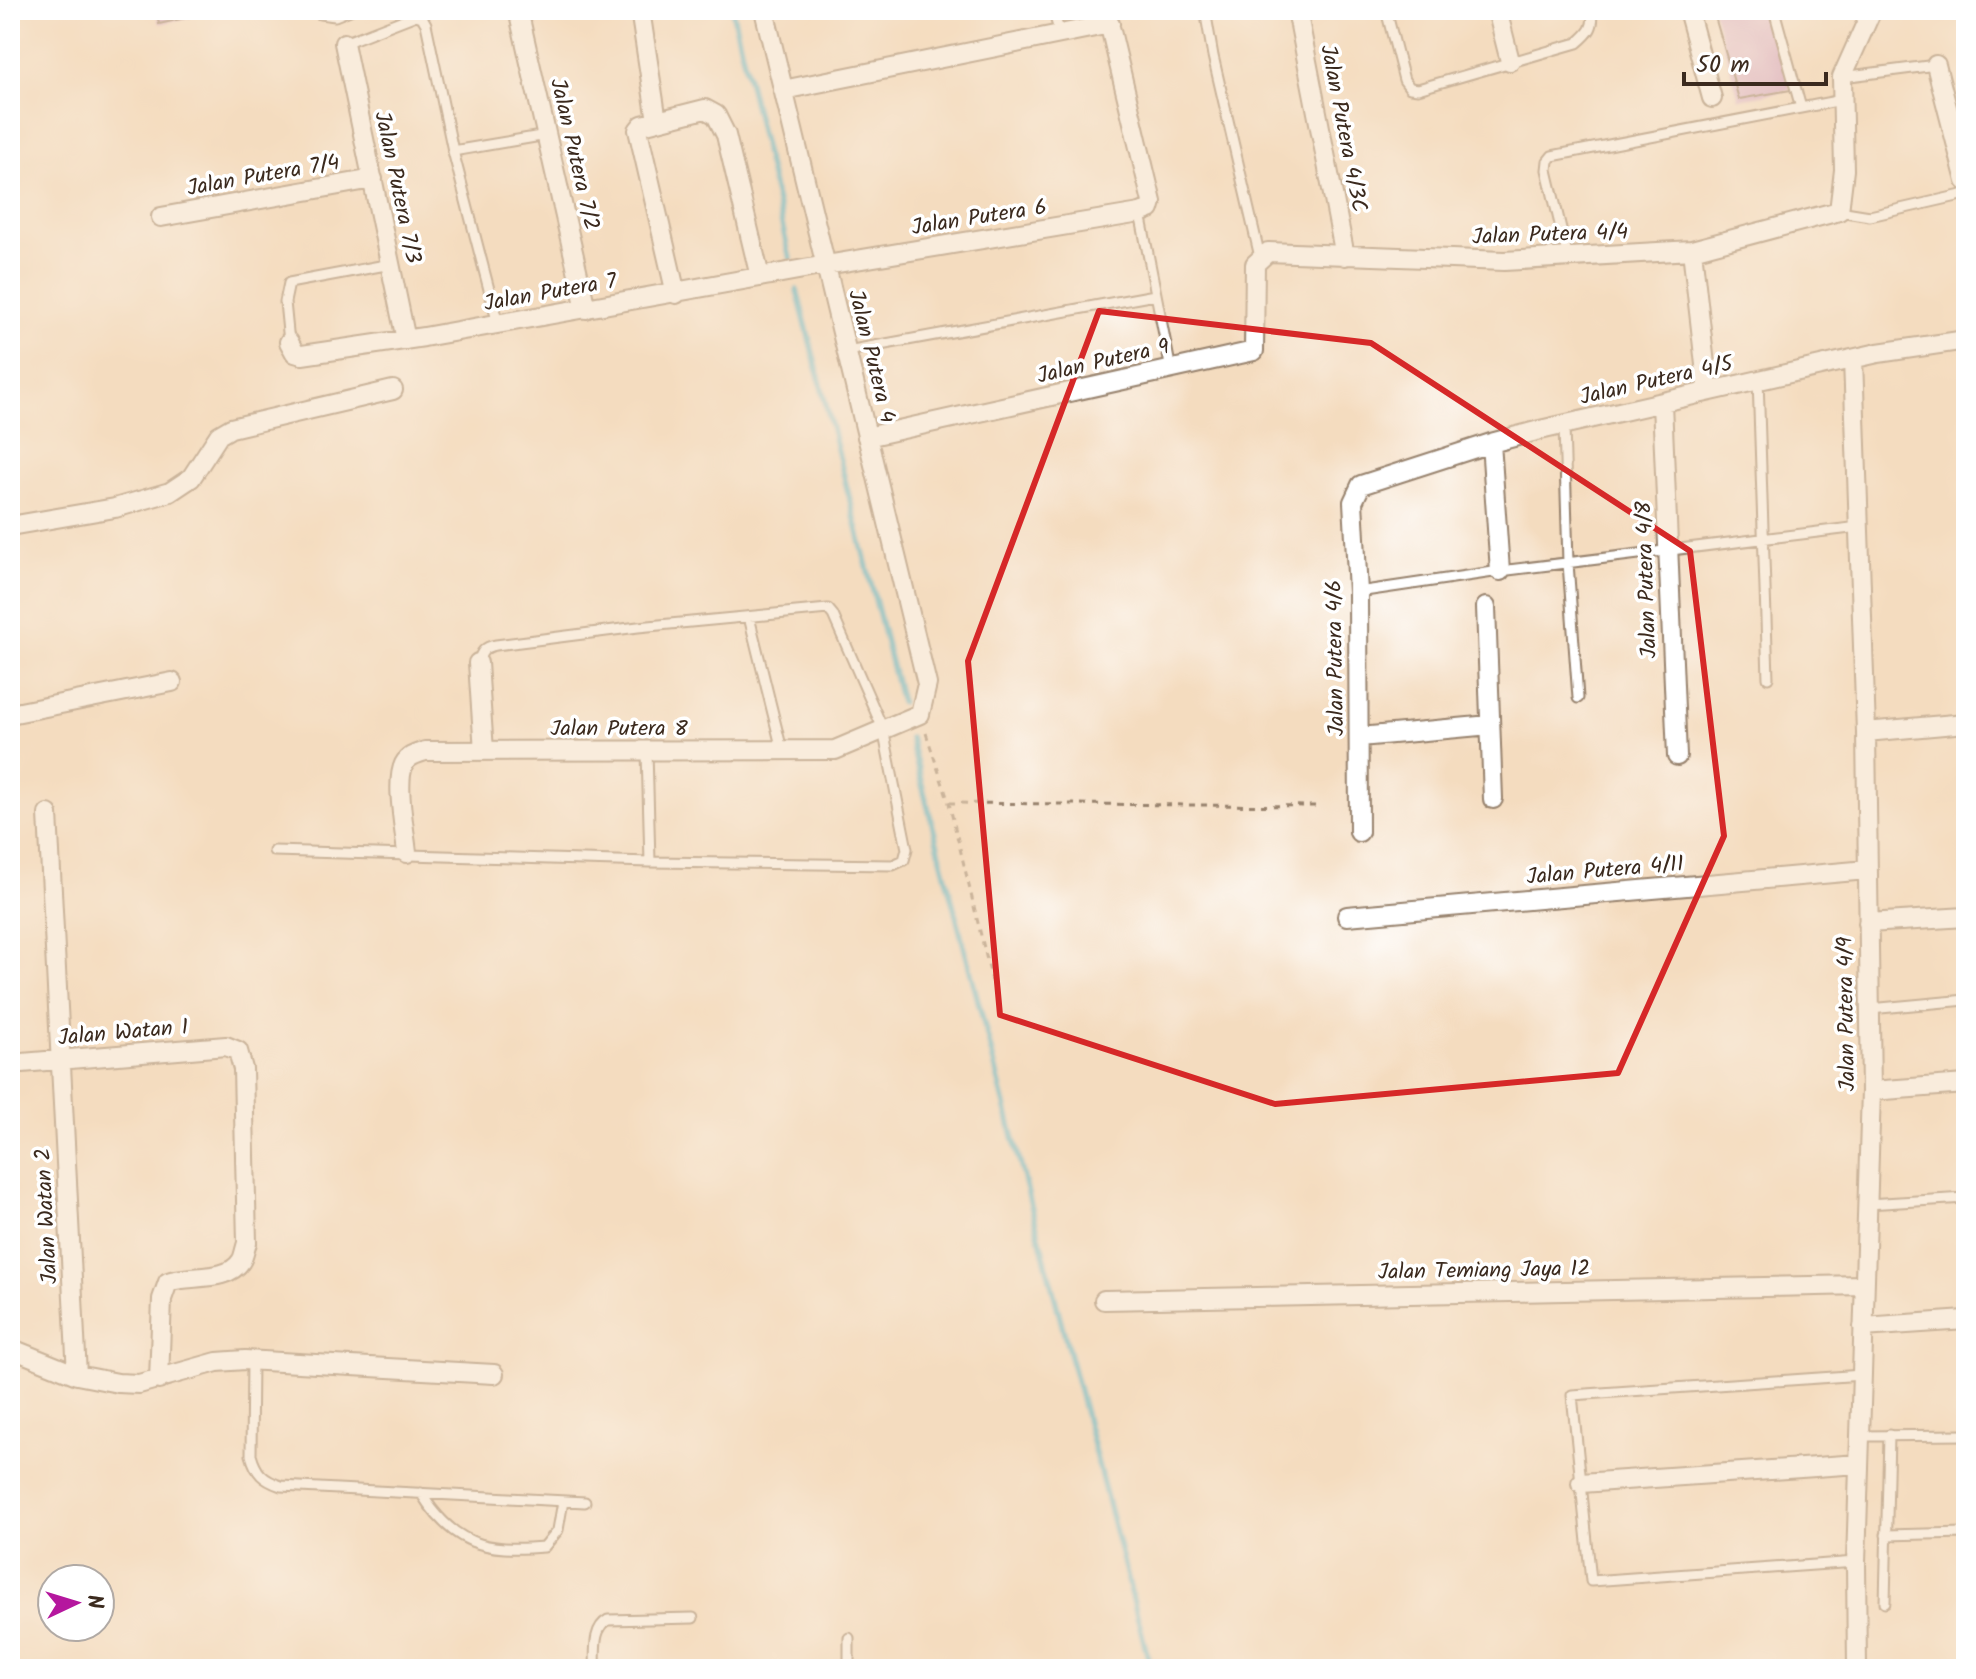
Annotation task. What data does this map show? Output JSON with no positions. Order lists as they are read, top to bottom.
{
  "streets": {
    "street": [
      "Jalan Putera 4/3C",
      "Jalan Putera 7/2",
      "Jalan Putera 7/4",
      "Jalan Putera 7/3",
      "Jalan Putera 6",
      "Jalan Putera 4/4",
      "Jalan Putera 7",
      "Jalan Putera 4",
      "Jalan Putera 9",
      "Jalan Putera 4/5",
      "Jalan Putera 4/8",
      "Jalan Putera 4/6",
      "Jalan Putera 8",
      "Jalan Putera 4/11",
      "Jalan Putera 4/9",
      "Jalan Watan 1",
      "Jalan Watan 2",
      "Jalan Temiang Jaya 12"
    ]
  },
  "crossings": [
    ["Jalan Putera 4/3C", "Jalan Putera 4/4"],
    ["Jalan Putera 7/2", "Jalan Putera 7"],
    ["Jalan Putera 7/4", "Jalan Putera 7/3"],
    ["Jalan Putera 7/3", "Jalan Putera 7"],
    ["Jalan Putera 6", "Jalan Putera 7"],
    ["Jalan Putera 6", "Jalan Putera 4"],
    ["Jalan Putera 4/4", "Jalan Putera 9"],
    ["Jalan Putera 7", "Jalan Putera 4"],
    ["Jalan Putera 4", "Jalan Putera 9"],
    ["Jalan Putera 4", "Jalan Putera 8"],
    ["Jalan Putera 4/5", "Jalan Putera 4/8"],
    ["Jalan Putera 4/5", "Jalan Putera 4/6"],
    ["Jalan Putera 4/5", "Jalan Putera 4/9"],
    ["Jalan Putera 4/11", "Jalan Putera 4/9"],
    ["Jalan Putera 4/9", "Jalan Temiang Jaya 12"],
    ["Jalan Watan 1", "Jalan Watan 2"]
  ],
  "scale_bar": "50 m",
  "north": "right"
}
